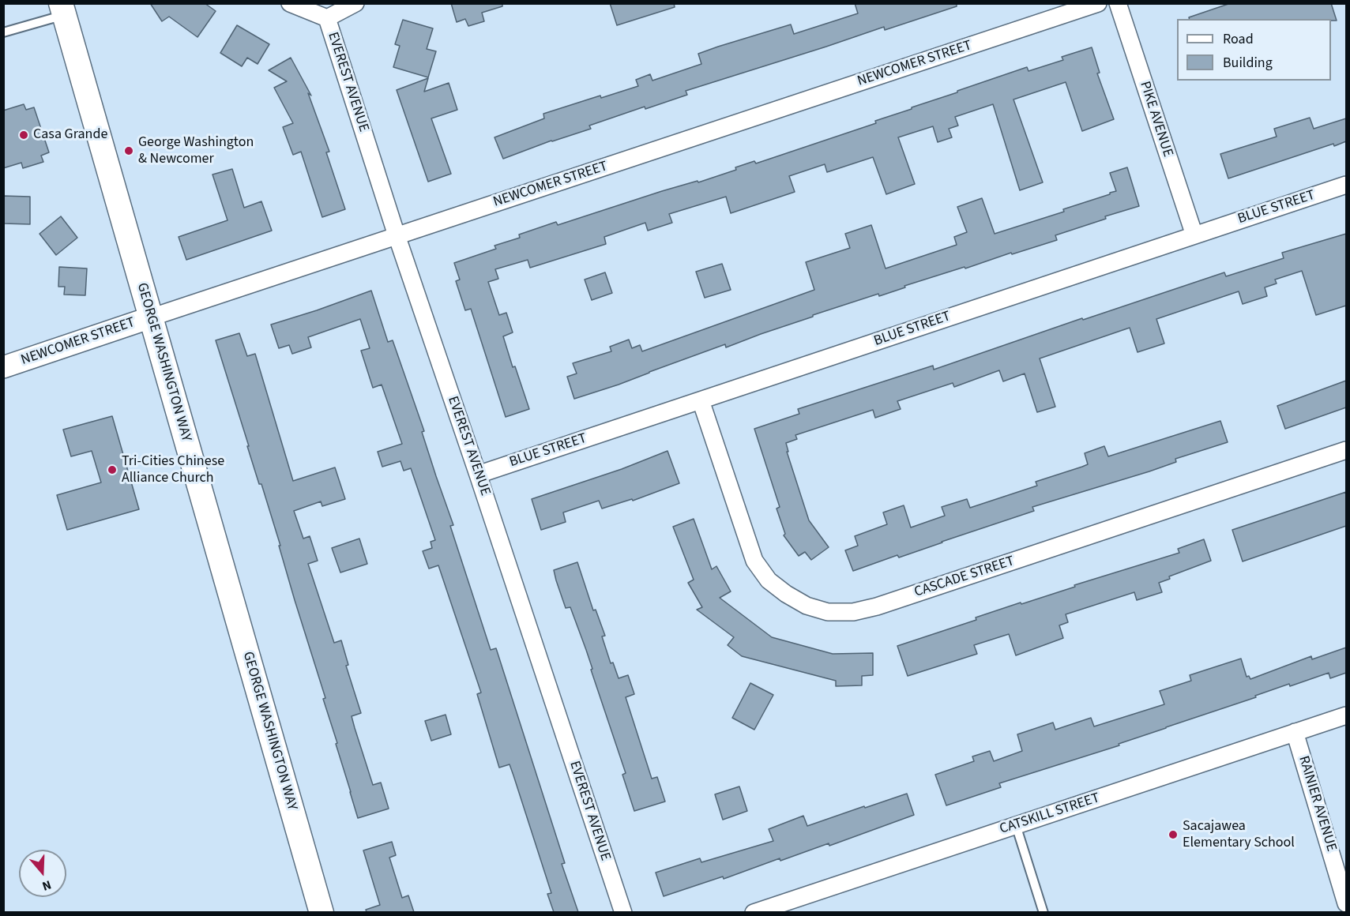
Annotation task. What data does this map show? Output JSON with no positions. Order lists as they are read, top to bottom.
{
  "streets": {
    "main road": ["GEORGE WASHINGTON WAY"],
    "street": [
      "NEWCOMER STREET",
      "EVEREST AVENUE",
      "PIKE AVENUE",
      "BLUE STREET",
      "CASCADE STREET",
      "RAINIER AVENUE",
      "CATSKILL STREET"
    ]
  },
  "crossings": [
    ["NEWCOMER STREET", "EVEREST AVENUE"],
    ["NEWCOMER STREET", "GEORGE WASHINGTON WAY"],
    ["EVEREST AVENUE", "BLUE STREET"],
    ["PIKE AVENUE", "BLUE STREET"],
    ["BLUE STREET", "CASCADE STREET"],
    ["RAINIER AVENUE", "CATSKILL STREET"]
  ],
  "places": [
    "Casa Grande",
    "George Washington & Newcomer",
    "Tri-Cities Chinese Alliance Church",
    "Sacajawea Elementary School"
  ],
  "legend": ["Road", "Building"],
  "north": "bottom"
}
